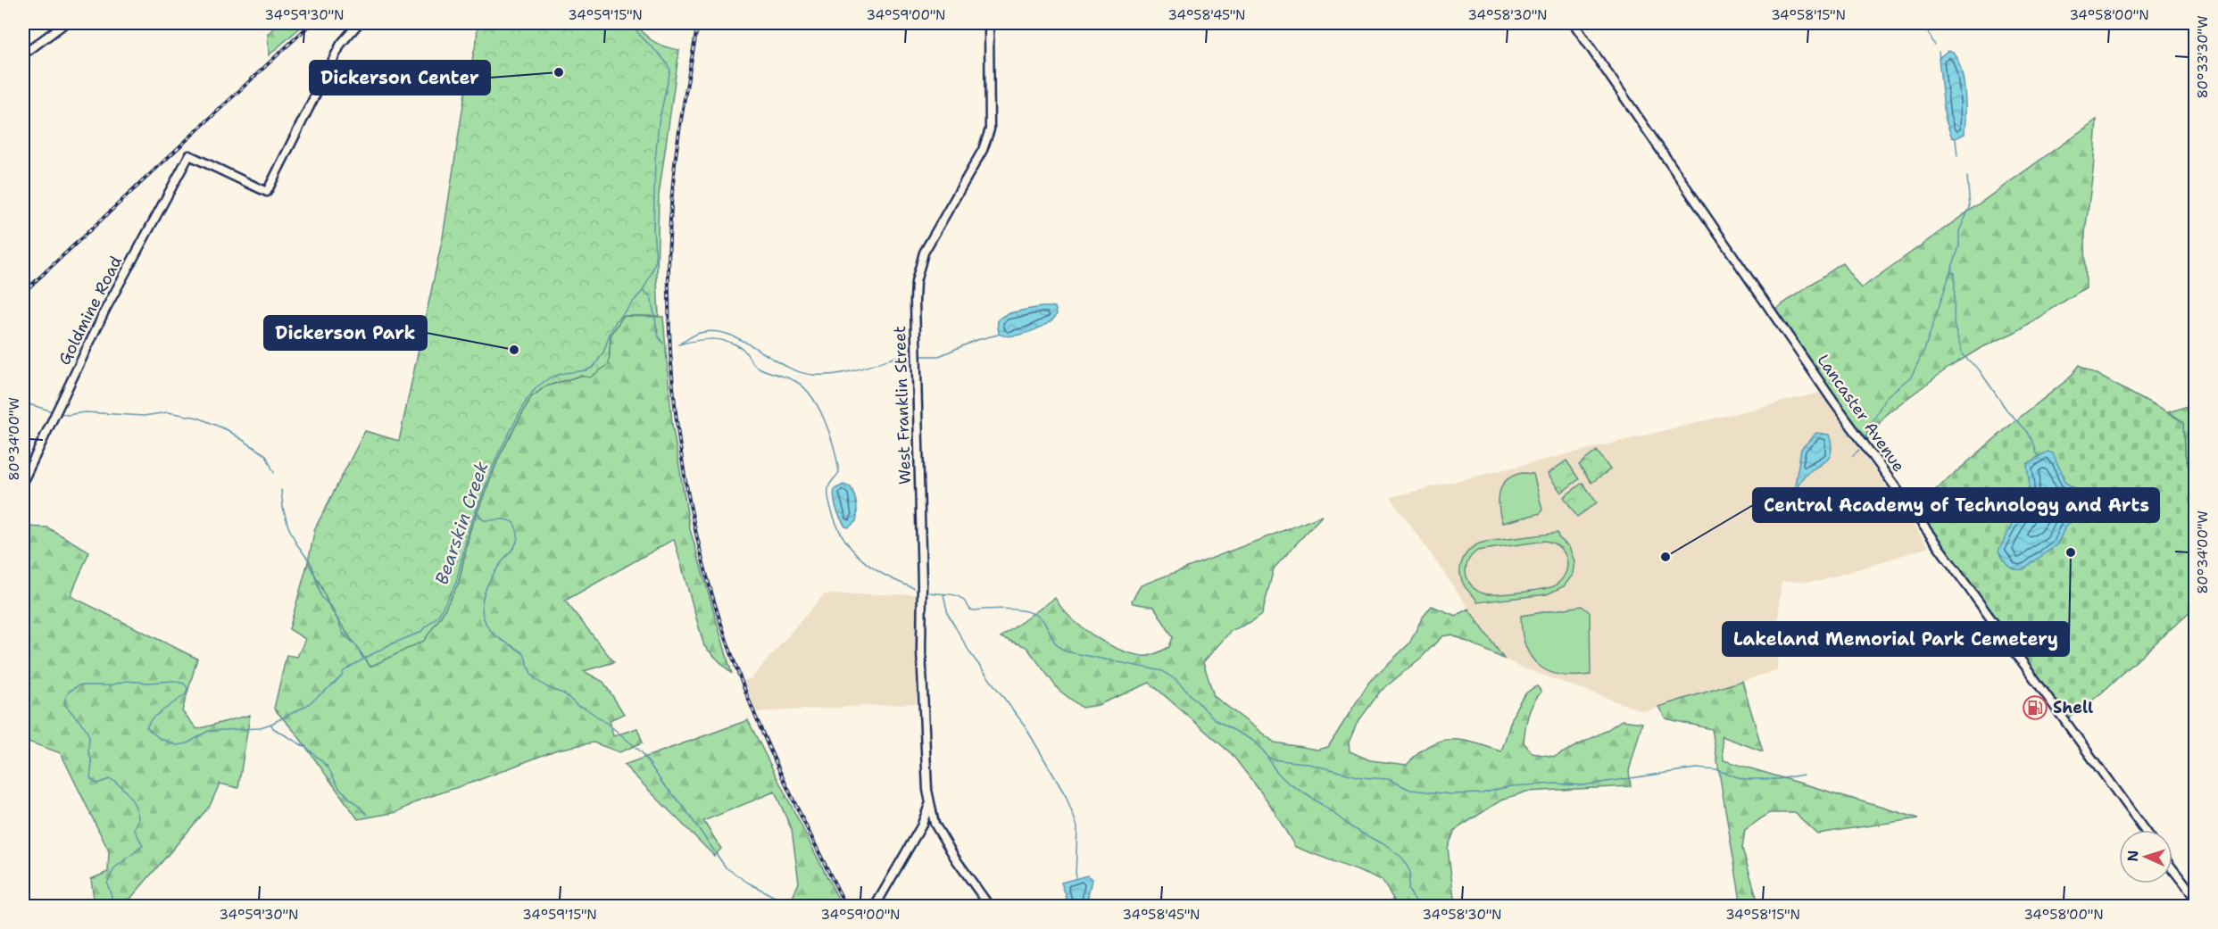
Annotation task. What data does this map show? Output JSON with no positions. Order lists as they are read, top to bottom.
{
  "streets": {
    "main road": ["Goldmine Road", "West Franklin Street", "Lancaster Avenue"]
  },
  "water": ["Bearskin Creek"],
  "places": {
    "other": [
      "Dickerson Center",
      "Dickerson Park",
      "Lakeland Memorial Park Cemetery",
      "Central Academy of Technology and Arts"
    ],
    "fuel station": ["Shell"]
  },
  "north": "left",
  "coordinates": [
    "34°59'30\"N",
    "34°59'15\"N",
    "34°59'00\"N",
    "34°58'45\"N",
    "34°58'30\"N",
    "34°58'15\"N",
    "34°58'00\"N",
    "80°33'30\"W",
    "80°34'00\"W"
  ]
}
